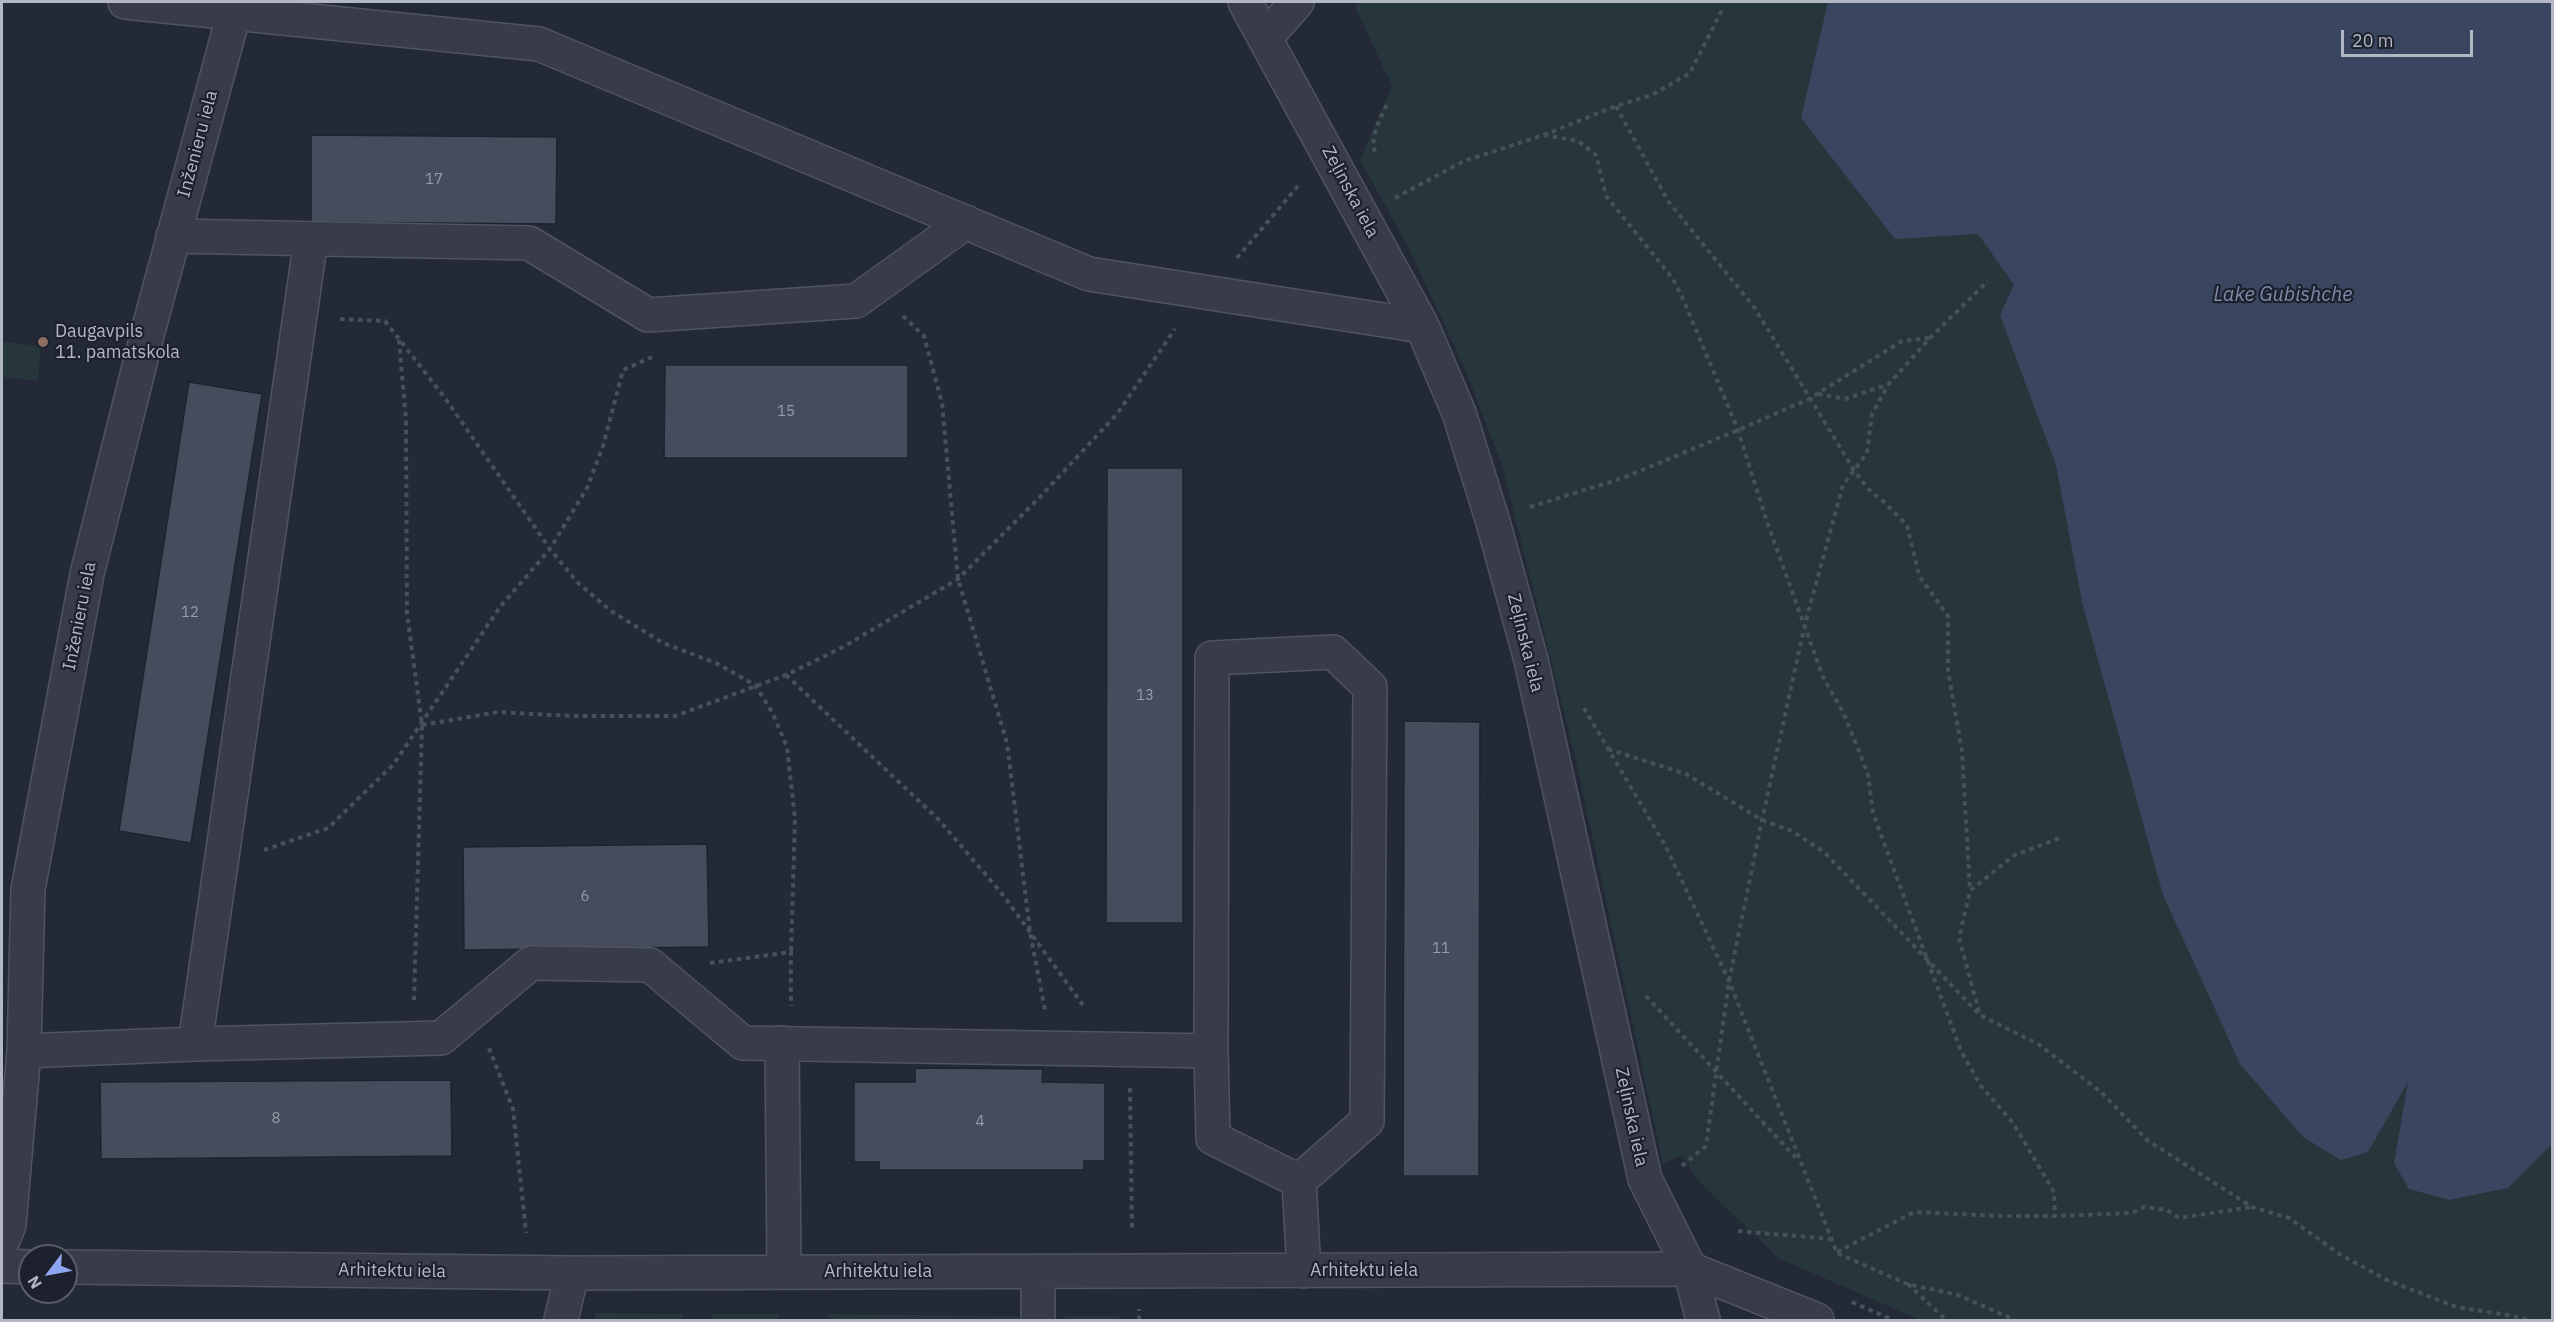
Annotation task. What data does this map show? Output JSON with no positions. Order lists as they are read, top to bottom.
{
  "streets": {
    "street": ["Inženieru iela", "Zeļinska iela", "Arhitektu iela"]
  },
  "crossings": [
    ["Zeļinska iela", "Arhitektu iela"]
  ],
  "water": ["Lake Gubishche"],
  "places": ["Daugavpils 11. pamatskola"],
  "house_numbers": [
    "17",
    "15",
    "12",
    "13",
    "6",
    "11",
    "8",
    "4"
  ],
  "scale_bar": "20 m",
  "north": "bottom left"
}
